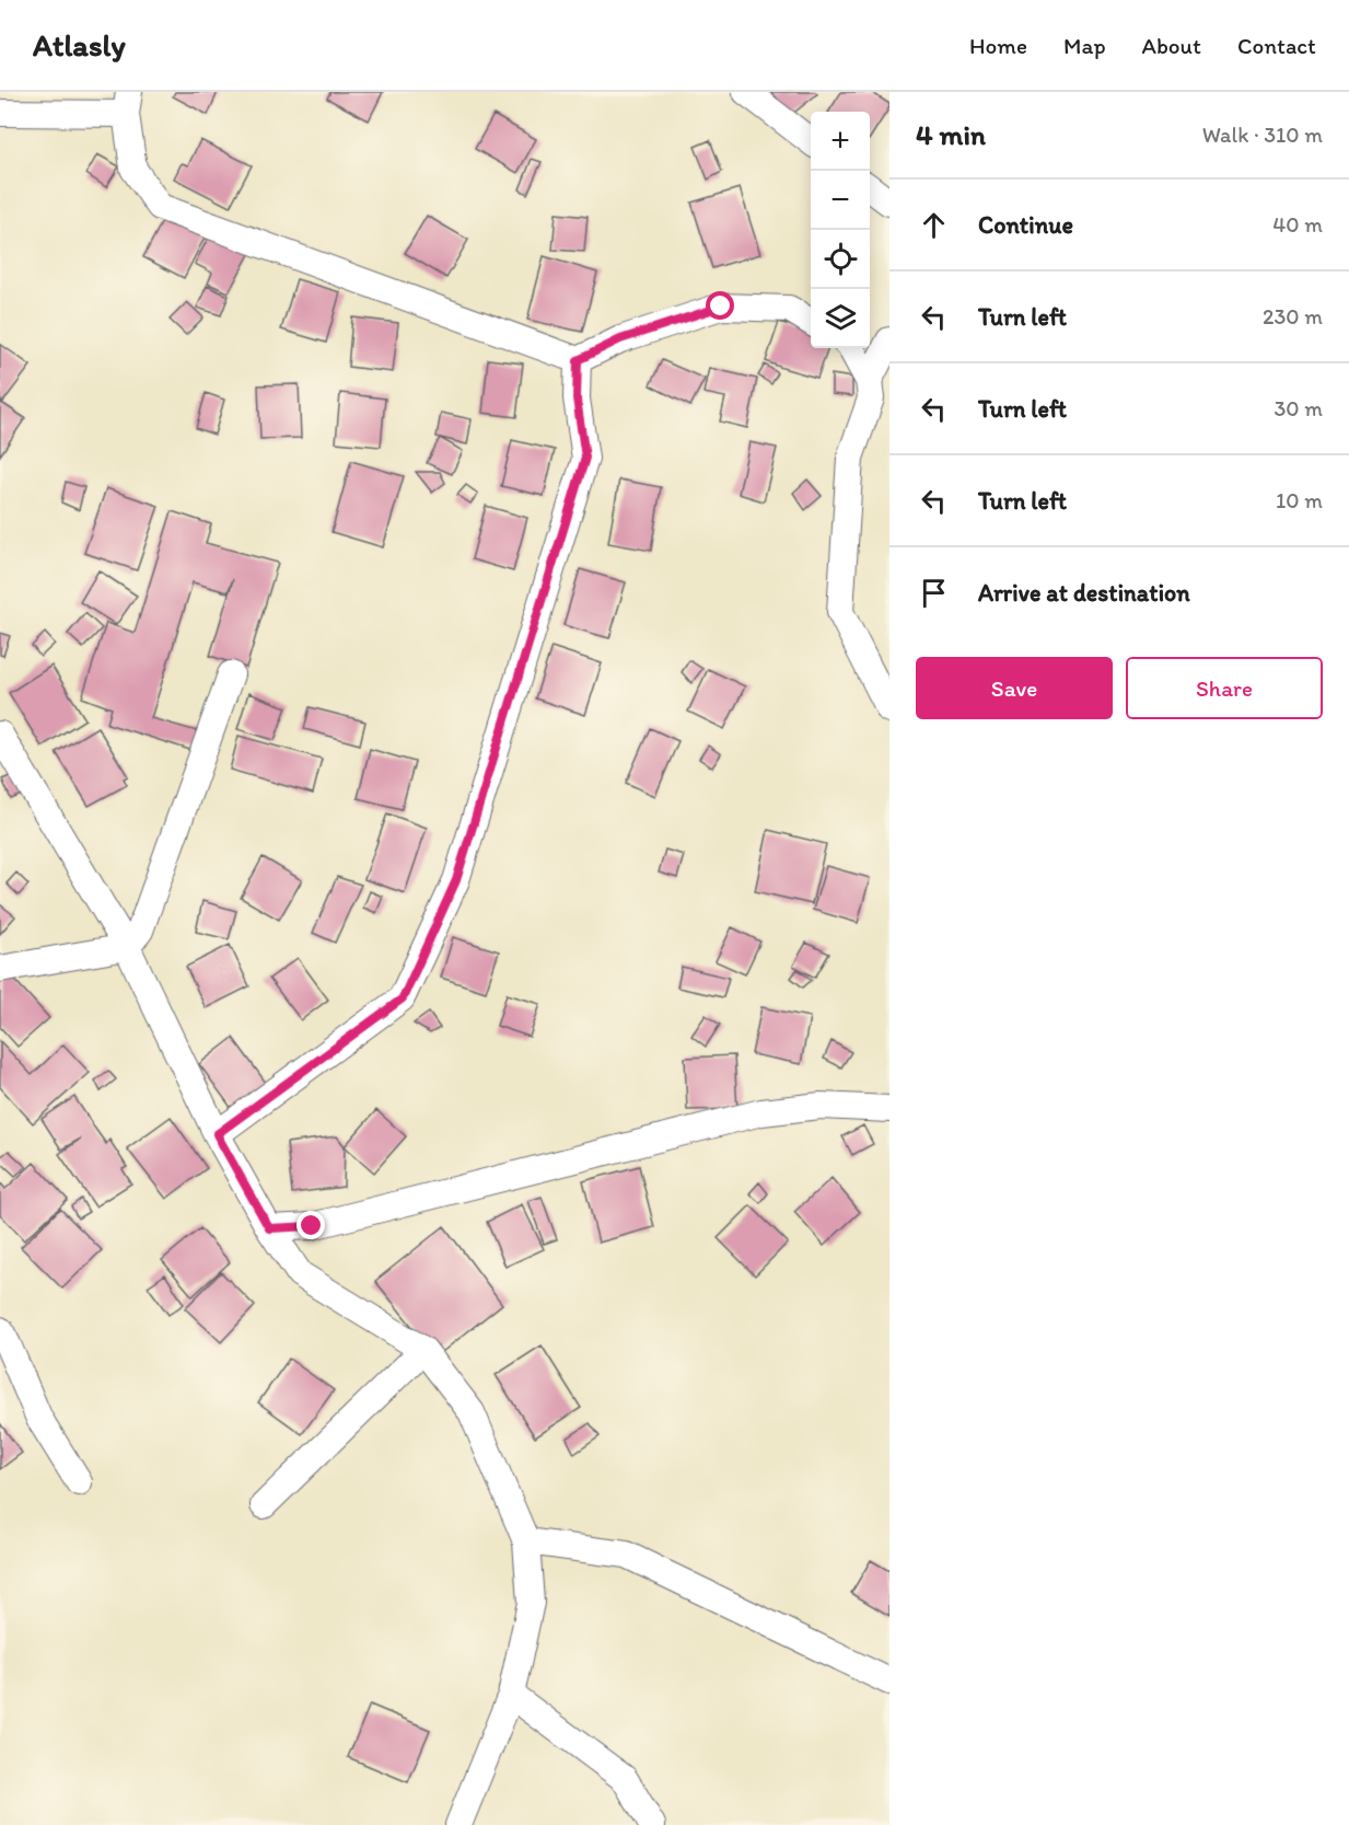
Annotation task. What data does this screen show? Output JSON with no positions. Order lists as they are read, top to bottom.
{
  "page": {
    "header": "Atlasly",
    "nav": [
      "Home",
      "Map",
      "About",
      "Contact"
    ],
    "heading": ["4 min", "Walk · 310 m"],
    "map_buttons": ["+", "−"],
    "list": [
      ["Continue", "40 m"],
      ["Turn left", "230 m"],
      ["Turn left", "30 m"],
      ["Turn left", "10 m"],
      "Arrive at destination"
    ],
    "buttons": ["Save", "Share"]
  }
}
